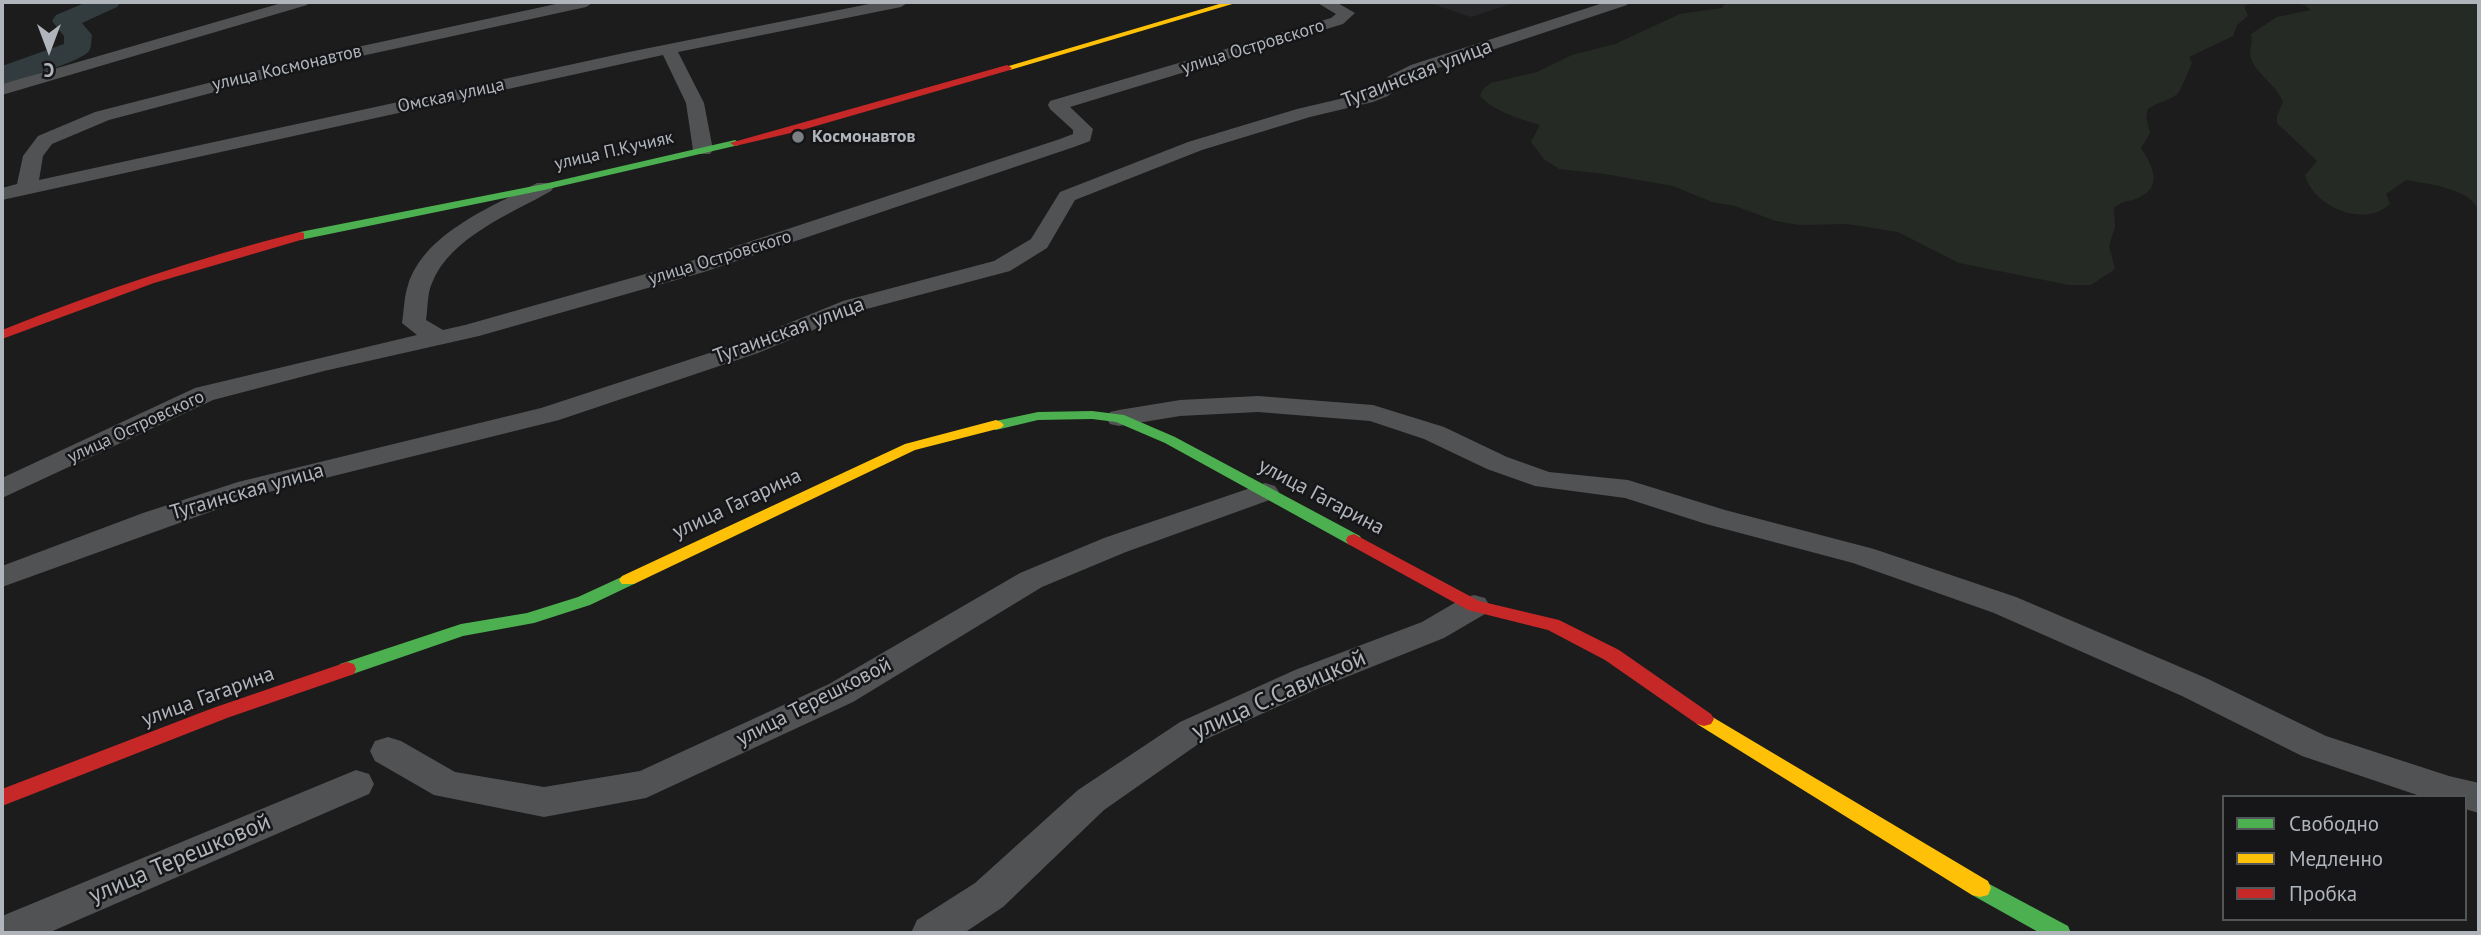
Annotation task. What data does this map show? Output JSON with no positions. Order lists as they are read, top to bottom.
{
  "streets": {
    "street": [
      "улица Островского",
      "улица Космонавтов",
      "Тугаинская улица",
      "Омская улица",
      "улица П.Кучияк",
      "улица Гагарина",
      "улица С.Савицкой",
      "улица Терешковой"
    ]
  },
  "crossings": [
    ["улица Космонавтов", "Омская улица"],
    ["улица Гагарина", "улица С.Савицкой"],
    ["улица Гагарина", "улица Терешковой"]
  ],
  "places": ["Космонавтов"],
  "legend": ["Свободно", "Медленно", "Пробка"],
  "north": "bottom"
}
